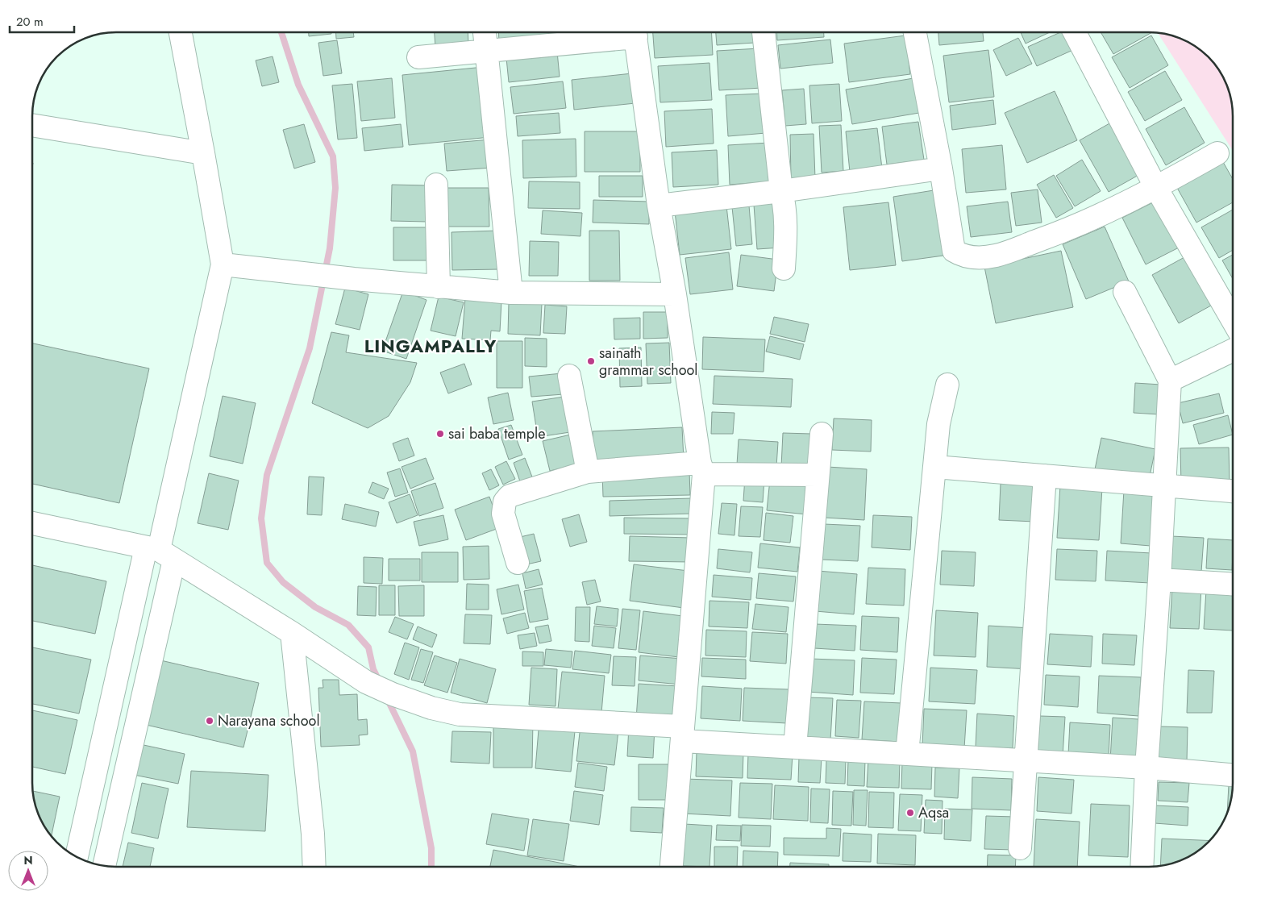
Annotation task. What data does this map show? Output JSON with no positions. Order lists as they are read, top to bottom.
{
  "districts": ["LINGAMPALLY"],
  "places": [
    "sainath grammar school",
    "sai baba temple",
    "Narayana school",
    "Aqsa"
  ],
  "scale_bar": "20 m",
  "north": "top"
}
